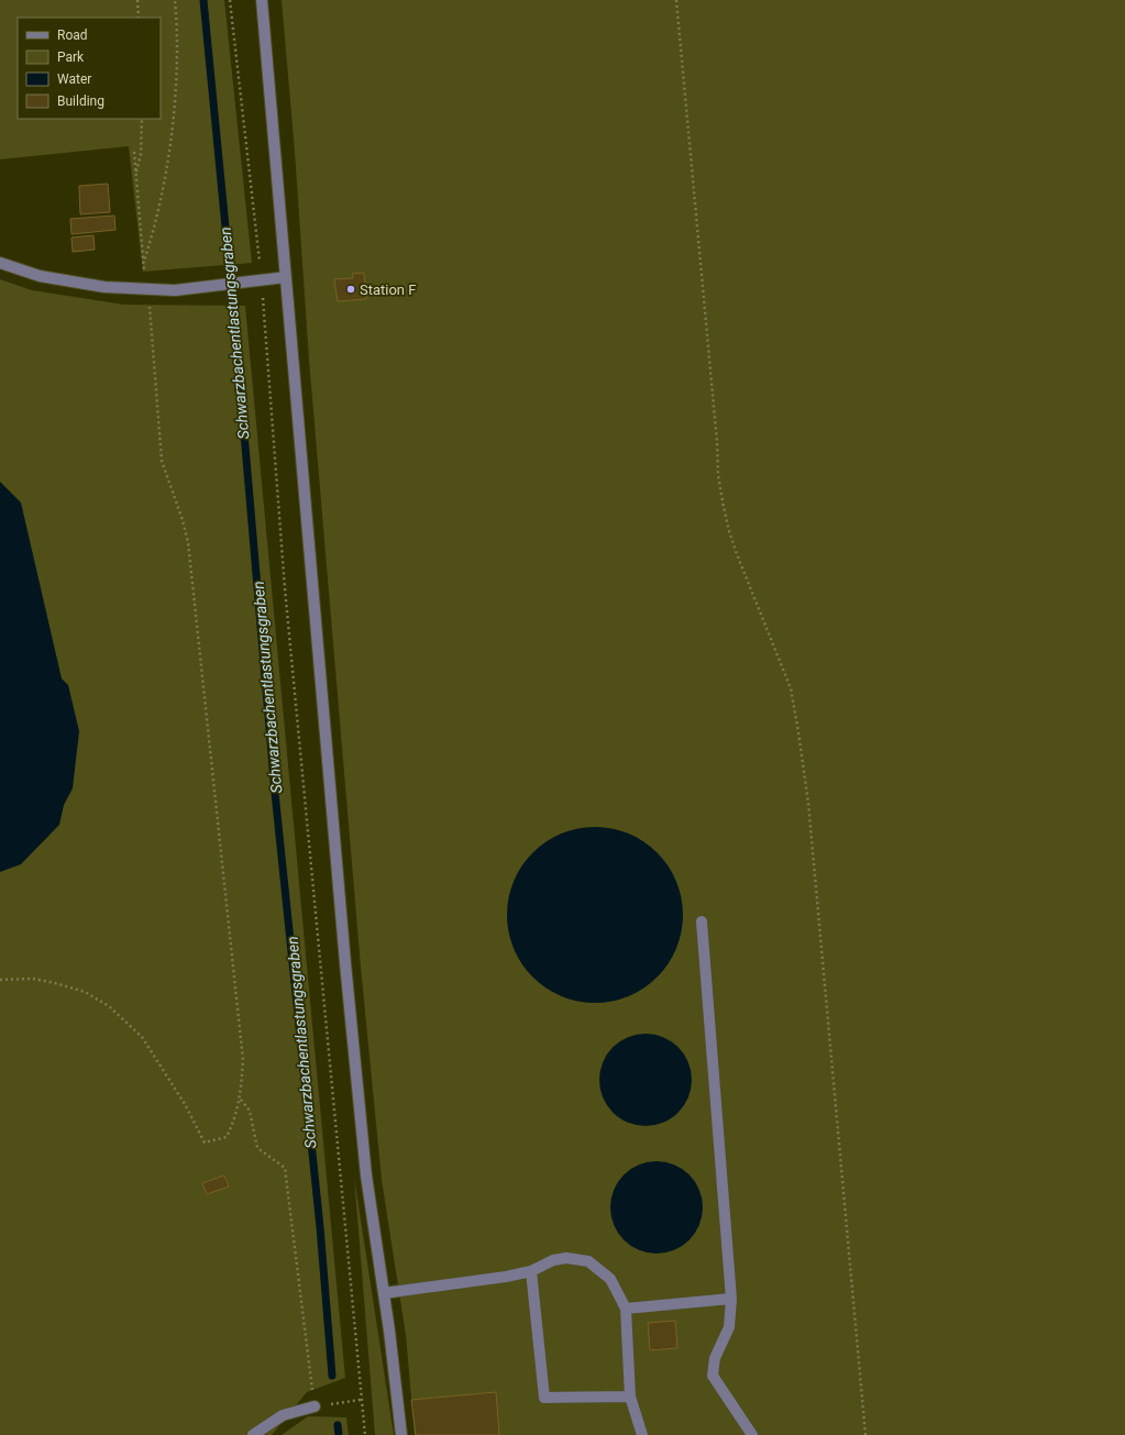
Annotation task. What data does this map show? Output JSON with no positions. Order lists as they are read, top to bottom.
{
  "water": ["Schwarzbachentlastungsgraben"],
  "places": ["Station F"],
  "legend": [
    "Road",
    "Park",
    "Water",
    "Building"
  ]
}
